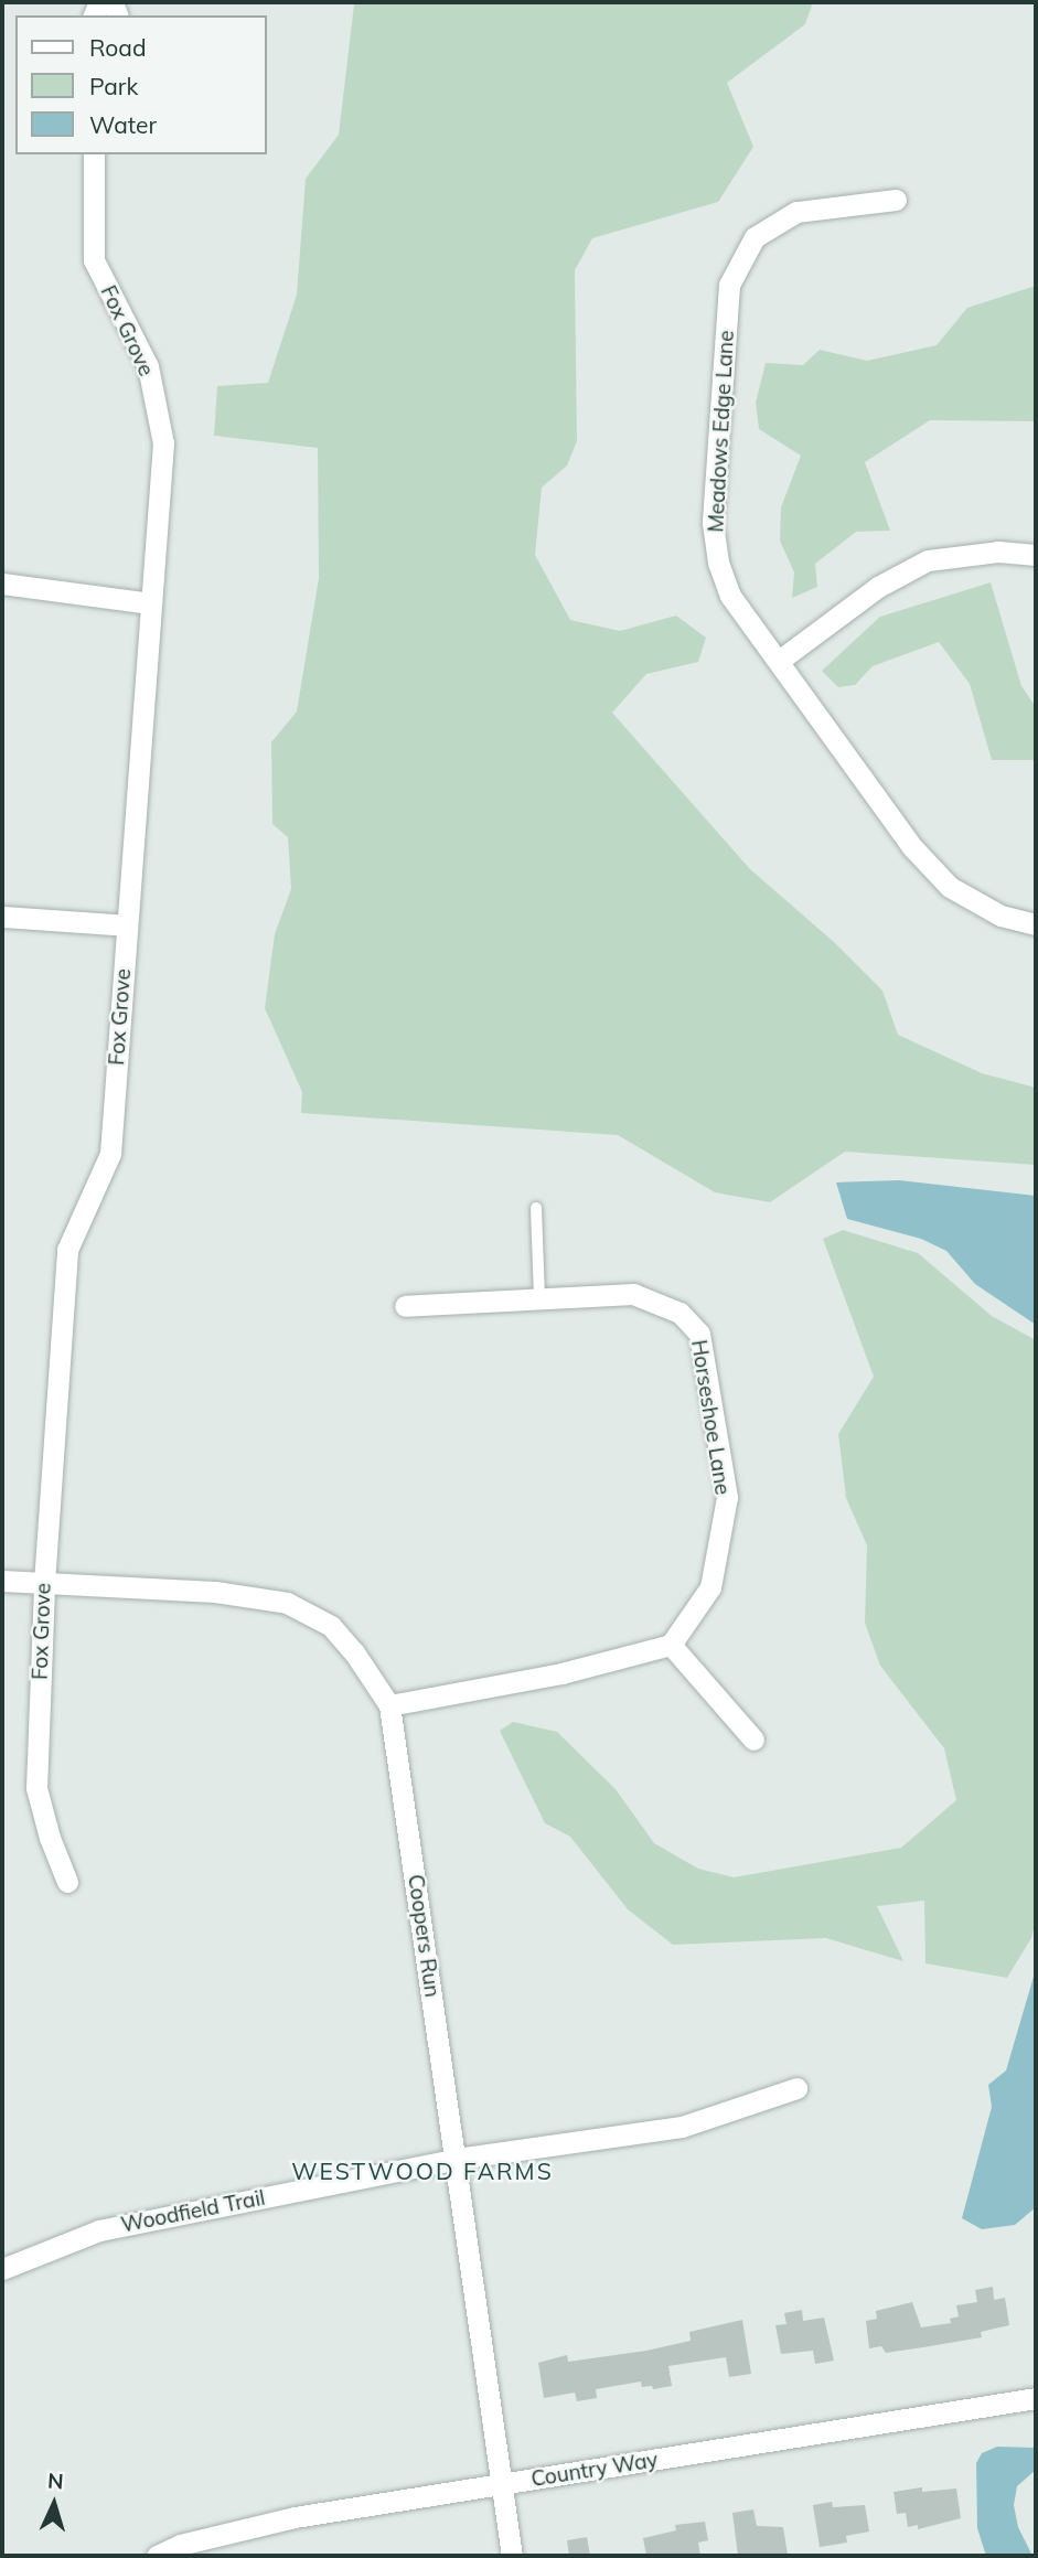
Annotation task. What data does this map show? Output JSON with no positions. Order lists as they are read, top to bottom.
{
  "streets": {
    "street": [
      "Fox Grove",
      "Meadows Edge Lane",
      "Horseshoe Lane",
      "Coopers Run",
      "Woodfield Trail",
      "Country Way"
    ]
  },
  "crossings": [
    ["Fox Grove", "Coopers Run"],
    ["Coopers Run", "Woodfield Trail"],
    ["Coopers Run", "Country Way"]
  ],
  "districts": ["WESTWOOD FARMS"],
  "legend": ["Road", "Park", "Water"],
  "north": "top"
}
